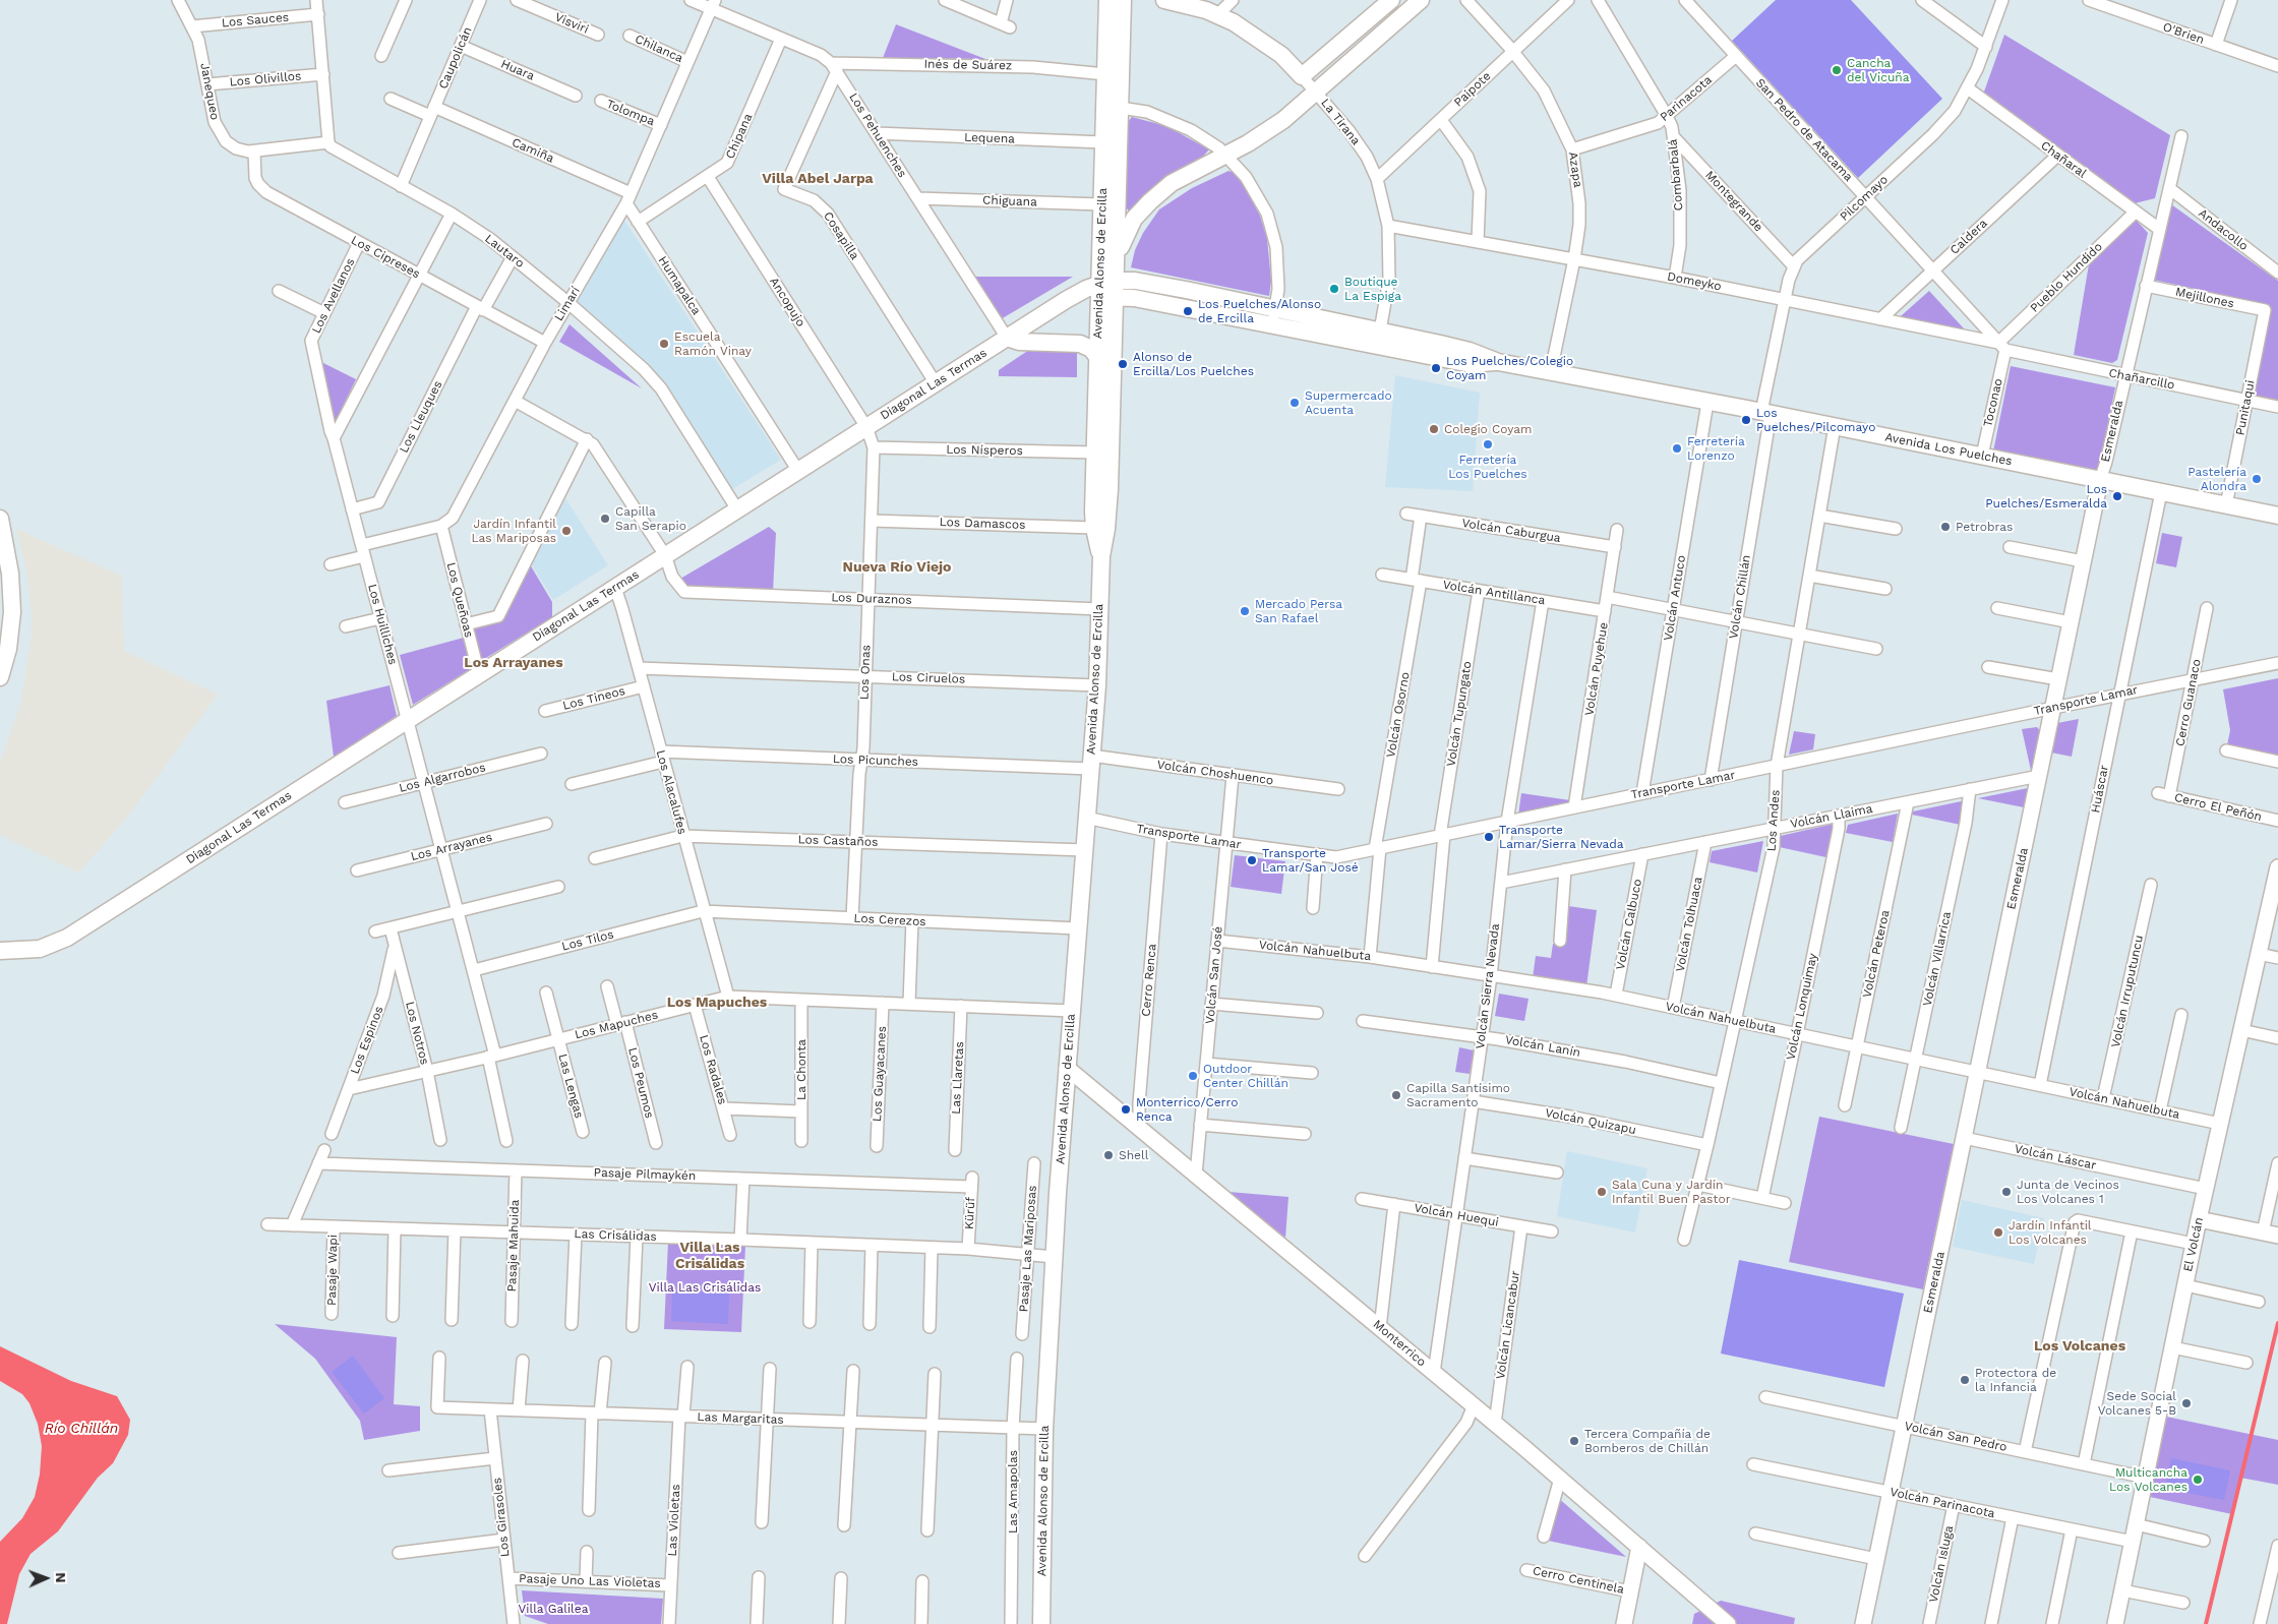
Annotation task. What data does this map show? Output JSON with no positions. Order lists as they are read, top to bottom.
{
  "streets": {
    "main road": [
      "La Tirana",
      "Avenida Alonso de Ercilla",
      "Diagonal Las Termas",
      "Avenida Los Puelches"
    ],
    "street": [
      "Los Sauces",
      "Visviri",
      "O'Brien",
      "Chilanca",
      "Caupolicán",
      "Inés de Suárez",
      "Huara",
      "Los Olivillos",
      "Paipote",
      "Janequeo",
      "Parinacota",
      "Tolompa",
      "San Pedro de Atacama",
      "Los Pehuenches",
      "Chipana",
      "Lequena",
      "Camiña",
      "Chañaral",
      "Azapa",
      "Combarbalá",
      "Pilcomayo",
      "Chiguana",
      "Montegrande",
      "Andacollo",
      "Cosapilla",
      "Caldera",
      "Lautaro",
      "Los Cipreses",
      "Pueblo Hundido",
      "Domeyko",
      "Humapalca",
      "Los Avellanos",
      "Mejillones",
      "Ancopujo",
      "Limarí",
      "Chañarcillo",
      "Toconao",
      "Punitaqui",
      "Los Lleuques",
      "Esmeralda",
      "Los Nísperos",
      "Los Damascos",
      "Volcán Caburgua",
      "Volcán Antillanca",
      "Volcán Chillán",
      "Volcán Antuco",
      "Los Duraznos",
      "Los Queñoas",
      "Los Huilliches",
      "Volcán Puyehue",
      "Los Onas",
      "Los Ciruelos",
      "Los Tineos",
      "Transporte Lamar",
      "Cerro Guanaco",
      "Volcán Tupungato",
      "Volcán Osorno",
      "Los Picunches",
      "Volcán Choshuenco",
      "Los Algarrobos",
      "Huáscar",
      "Los Alacalufes",
      "Cerro El Peñón",
      "Volcán Llaima",
      "Los Andes",
      "Los Castaños",
      "Los Arrayanes",
      "Los Cerezos",
      "Volcán Calbuco",
      "Volcán Tolhuaca",
      "Los Tilos",
      "Volcán Nahuelbuta",
      "Volcán Peteroa",
      "Volcán Villarrica",
      "Volcán San José",
      "Cerro Renca",
      "Volcán Sierra Nevada",
      "Volcán Irruputuncu",
      "Volcán Lonquimay",
      "Los Mapuches",
      "Los Notros",
      "Los Espinos",
      "Volcán Lanín",
      "Los Radales",
      "La Chonta",
      "Los Guayacanes",
      "Las Llaretas",
      "Los Peumos",
      "Las Lengas",
      "Volcán Quizapu",
      "Volcán Láscar",
      "Pasaje Pilmaykén",
      "Kürüf",
      "Volcán Huequi",
      "Las Crisálidas",
      "El Volcán",
      "Pasaje Mahuida",
      "Pasaje Las Mariposas",
      "Pasaje Wapi",
      "Volcán Licancabur",
      "Monterrico",
      "Las Margaritas",
      "Volcán San Pedro",
      "Las Amapolas",
      "Volcán Parinacota",
      "Los Girasoles",
      "Las Violetas",
      "Volcán Isluga",
      "Cerro Centinela",
      "Pasaje Uno Las Violetas"
    ]
  },
  "crossings": [
    ["Los Sauces", "Janequeo"],
    ["Chilanca", "Limarí"],
    ["Caupolicán", "Huara"],
    ["Caupolicán", "Camiña"],
    ["Caupolicán", "Lautaro"],
    ["Inés de Suárez", "Los Pehuenches"],
    ["Inés de Suárez", "Cosapilla"],
    ["Inés de Suárez", "Avenida Alonso de Ercilla"],
    ["Los Olivillos", "Janequeo"],
    ["Paipote", "La Tirana"],
    ["Paipote", "Azapa"],
    ["Janequeo", "Lautaro"],
    ["Janequeo", "Los Cipreses"],
    ["Parinacota", "San Pedro de Atacama"],
    ["Parinacota", "Azapa"],
    ["Parinacota", "Combarbalá"],
    ["Tolompa", "Limarí"],
    ["La Tirana", "Domeyko"],
    ["La Tirana", "Avenida Los Puelches"],
    ["San Pedro de Atacama", "Pilcomayo"],
    ["San Pedro de Atacama", "Caldera"],
    ["San Pedro de Atacama", "Pueblo Hundido"],
    ["San Pedro de Atacama", "Domeyko"],
    ["San Pedro de Atacama", "Chañarcillo"],
    ["San Pedro de Atacama", "Toconao"],
    ["Los Pehuenches", "Chipana"],
    ["Los Pehuenches", "Lequena"],
    ["Los Pehuenches", "Chiguana"],
    ["Los Pehuenches", "Cosapilla"],
    ["Los Pehuenches", "Limarí"],
    ["Los Pehuenches", "Diagonal Las Termas"],
    ["Chipana", "Humapalca"],
    ["Chipana", "Ancopujo"],
    ["Lequena", "Avenida Alonso de Ercilla"],
    ["Camiña", "Humapalca"],
    ["Camiña", "Limarí"],
    ["Chañaral", "Pilcomayo"],
    ["Chañaral", "Caldera"],
    ["Chañaral", "Pueblo Hundido"],
    ["Chañaral", "Esmeralda"],
    ["Azapa", "Domeyko"],
    ["Azapa", "Avenida Los Puelches"],
    ["Combarbalá", "Montegrande"],
    ["Combarbalá", "Domeyko"],
    ["Pilcomayo", "Montegrande"],
    ["Pilcomayo", "Domeyko"],
    ["Pilcomayo", "Avenida Los Puelches"],
    ["Pilcomayo", "Volcán Chillán"],
    ["Chiguana", "Avenida Alonso de Ercilla"],
    ["Andacollo", "Esmeralda"],
    ["Cosapilla", "Diagonal Las Termas"],
    ["Caldera", "Domeyko"],
    ["Lautaro", "Limarí"],
    ["Lautaro", "Diagonal Las Termas"],
    ["Lautaro", "Los Lleuques"],
    ["Los Cipreses", "Los Avellanos"],
    ["Los Cipreses", "Limarí"],
    ["Los Cipreses", "Los Lleuques"],
    ["Avenida Alonso de Ercilla", "Diagonal Las Termas"],
    ["Avenida Alonso de Ercilla", "Avenida Los Puelches"],
    ["Avenida Alonso de Ercilla", "Los Nísperos"],
    ["Avenida Alonso de Ercilla", "Los Damascos"],
    ["Avenida Alonso de Ercilla", "Los Duraznos"],
    ["Avenida Alonso de Ercilla", "Los Ciruelos"],
    ["Avenida Alonso de Ercilla", "Transporte Lamar"],
    ["Avenida Alonso de Ercilla", "Los Picunches"],
    ["Avenida Alonso de Ercilla", "Volcán Choshuenco"],
    ["Avenida Alonso de Ercilla", "Los Castaños"],
    ["Avenida Alonso de Ercilla", "Los Cerezos"],
    ["Avenida Alonso de Ercilla", "Los Mapuches"],
    ["Avenida Alonso de Ercilla", "Las Crisálidas"],
    ["Avenida Alonso de Ercilla", "Monterrico"],
    ["Avenida Alonso de Ercilla", "Las Margaritas"],
    ["Pueblo Hundido", "Domeyko"],
    ["Pueblo Hundido", "Chañarcillo"],
    ["Pueblo Hundido", "Toconao"],
    ["Domeyko", "Chañarcillo"],
    ["Domeyko", "Toconao"],
    ["Humapalca", "Limarí"],
    ["Humapalca", "Diagonal Las Termas"],
    ["Los Avellanos", "Los Huilliches"],
    ["Mejillones", "Punitaqui"],
    ["Mejillones", "Esmeralda"],
    ["Ancopujo", "Diagonal Las Termas"],
    ["Ancopujo", "Los Onas"],
    ["Limarí", "Los Queñoas"],
    ["Chañarcillo", "Toconao"],
    ["Chañarcillo", "Punitaqui"],
    ["Chañarcillo", "Esmeralda"],
    ["Diagonal Las Termas", "Avenida Los Puelches"],
    ["Diagonal Las Termas", "Los Duraznos"],
    ["Diagonal Las Termas", "Los Queñoas"],
    ["Diagonal Las Termas", "Los Huilliches"],
    ["Diagonal Las Termas", "Los Onas"],
    ["Diagonal Las Termas", "Los Alacalufes"],
    ["Toconao", "Avenida Los Puelches"],
    ["Punitaqui", "Avenida Los Puelches"],
    ["Los Lleuques", "Los Huilliches"],
    ["Esmeralda", "Avenida Los Puelches"],
    ["Esmeralda", "Transporte Lamar"],
    ["Esmeralda", "Volcán Llaima"],
    ["Esmeralda", "Volcán Nahuelbuta"],
    ["Esmeralda", "Volcán Láscar"],
    ["Esmeralda", "Volcán San Pedro"],
    ["Esmeralda", "Volcán Parinacota"],
    ["Avenida Los Puelches", "Volcán Chillán"],
    ["Avenida Los Puelches", "Volcán Antuco"],
    ["Avenida Los Puelches", "Huáscar"],
    ["Avenida Los Puelches", "Los Andes"],
    ["Los Nísperos", "Los Onas"],
    ["Los Damascos", "Los Onas"],
    ["Volcán Caburgua", "Volcán Puyehue"],
    ["Volcán Caburgua", "Volcán Osorno"],
    ["Volcán Antillanca", "Volcán Puyehue"],
    ["Volcán Antillanca", "Volcán Tupungato"],
    ["Volcán Antillanca", "Volcán Osorno"],
    ["Volcán Antillanca", "Volcán Sierra Nevada"],
    ["Volcán Chillán", "Transporte Lamar"],
    ["Volcán Antuco", "Transporte Lamar"],
    ["Los Duraznos", "Los Onas"],
    ["Los Huilliches", "Los Algarrobos"],
    ["Los Huilliches", "Los Arrayanes"],
    ["Los Huilliches", "Los Tilos"],
    ["Los Huilliches", "Los Mapuches"],
    ["Volcán Puyehue", "Transporte Lamar"],
    ["Los Onas", "Los Ciruelos"],
    ["Los Onas", "Los Picunches"],
    ["Los Onas", "Los Castaños"],
    ["Los Onas", "Los Cerezos"],
    ["Los Ciruelos", "Los Alacalufes"],
    ["Los Tineos", "Los Alacalufes"],
    ["Transporte Lamar", "Cerro Guanaco"],
    ["Transporte Lamar", "Volcán Tupungato"],
    ["Transporte Lamar", "Volcán Osorno"],
    ["Transporte Lamar", "Huáscar"],
    ["Transporte Lamar", "Los Andes"],
    ["Transporte Lamar", "Volcán San José"],
    ["Transporte Lamar", "Cerro Renca"],
    ["Transporte Lamar", "Volcán Sierra Nevada"],
    ["Cerro Guanaco", "Cerro El Peñón"],
    ["Volcán Tupungato", "Volcán Nahuelbuta"],
    ["Volcán Osorno", "Volcán Nahuelbuta"],
    ["Los Picunches", "Volcán Choshuenco"],
    ["Los Picunches", "Los Alacalufes"],
    ["Volcán Choshuenco", "Volcán San José"],
    ["Huáscar", "Volcán Nahuelbuta"],
    ["Los Alacalufes", "Los Castaños"],
    ["Los Alacalufes", "Los Cerezos"],
    ["Los Alacalufes", "Los Tilos"],
    ["Los Alacalufes", "Los Mapuches"],
    ["Volcán Llaima", "Los Andes"],
    ["Volcán Llaima", "Volcán Calbuco"],
    ["Volcán Llaima", "Volcán Tolhuaca"],
    ["Volcán Llaima", "Volcán Peteroa"],
    ["Volcán Llaima", "Volcán Villarrica"],
    ["Volcán Llaima", "Volcán Sierra Nevada"],
    ["Volcán Llaima", "Volcán Lonquimay"],
    ["Los Andes", "Volcán Nahuelbuta"],
    ["Los Andes", "Volcán Lanín"],
    ["Los Andes", "Volcán Quizapu"],
    ["Los Cerezos", "Los Tilos"],
    ["Volcán Calbuco", "Volcán Nahuelbuta"],
    ["Volcán Tolhuaca", "Volcán Nahuelbuta"],
    ["Volcán Nahuelbuta", "Volcán Peteroa"],
    ["Volcán Nahuelbuta", "Volcán Villarrica"],
    ["Volcán Nahuelbuta", "Volcán San José"],
    ["Volcán Nahuelbuta", "Volcán Sierra Nevada"],
    ["Volcán Nahuelbuta", "Volcán Irruputuncu"],
    ["Volcán Nahuelbuta", "Volcán Lonquimay"],
    ["Volcán Nahuelbuta", "El Volcán"],
    ["Volcán San José", "Monterrico"],
    ["Cerro Renca", "Monterrico"],
    ["Volcán Sierra Nevada", "Volcán Lanín"],
    ["Volcán Sierra Nevada", "Volcán Quizapu"],
    ["Volcán Sierra Nevada", "Volcán Huequi"],
    ["Volcán Sierra Nevada", "Monterrico"],
    ["Los Mapuches", "Los Notros"],
    ["Los Mapuches", "Los Espinos"],
    ["Los Mapuches", "Los Radales"],
    ["Los Mapuches", "La Chonta"],
    ["Los Mapuches", "Los Guayacanes"],
    ["Los Mapuches", "Las Llaretas"],
    ["Los Mapuches", "Los Peumos"],
    ["Los Mapuches", "Las Lengas"],
    ["Los Notros", "Los Espinos"],
    ["Volcán Láscar", "El Volcán"],
    ["Pasaje Pilmaykén", "Kürüf"],
    ["Pasaje Pilmaykén", "Pasaje Mahuida"],
    ["Kürüf", "Las Crisálidas"],
    ["Volcán Huequi", "Volcán Licancabur"],
    ["Las Crisálidas", "Pasaje Mahuida"],
    ["Las Crisálidas", "Pasaje Las Mariposas"],
    ["Las Crisálidas", "Pasaje Wapi"],
    ["El Volcán", "Volcán San Pedro"],
    ["El Volcán", "Volcán Parinacota"],
    ["Volcán Licancabur", "Monterrico"],
    ["Las Margaritas", "Las Amapolas"],
    ["Las Margaritas", "Los Girasoles"],
    ["Las Margaritas", "Las Violetas"],
    ["Volcán Parinacota", "Volcán Isluga"],
    ["Los Girasoles", "Pasaje Uno Las Violetas"],
    ["Las Violetas", "Pasaje Uno Las Violetas"]
  ],
  "districts": [
    "Villa Abel Jarpa",
    "Nueva Río Viejo",
    "Los Arrayanes",
    "Los Mapuches",
    "Villa Las Crisálidas",
    "Los Volcanes"
  ],
  "water": ["Río Chillán"],
  "parks": ["Villa Las Crisálidas", "Villa Galilea"],
  "places": [
    "Cancha del Vicuña",
    "Boutique La Espiga",
    "Los Puelches/Alonso de Ercilla",
    "Escuela Ramón Vinay",
    "Alonso de Ercilla/Los Puelches",
    "Los Puelches/Colegio Coyam",
    "Supermercado Acuenta",
    "Los Puelches/Pilcomayo",
    "Colegio Coyam",
    "Ferretería Los Puelches",
    "Ferretería Lorenzo",
    "Pastelería Alondra",
    "Los Puelches/Esmeralda",
    "Capilla San Serapio",
    "Petrobras",
    "Jardín Infantil Las Mariposas",
    "Mercado Persa San Rafael",
    "Transporte Lamar/Sierra Nevada",
    "Transporte Lamar/San José",
    "Outdoor Center Chillán",
    "Capilla Santísimo Sacramento",
    "Monterrico/Cerro Renca",
    "Shell",
    "Sala Cuna y Jardín Infantil Buen Pastor",
    "Junta de Vecinos Los Volcanes 1",
    "Jardín Infantil Los Volcanes",
    "Protectora de la Infancia",
    "Sede Social Volcanes 5-B",
    "Tercera Compañía de Bomberos de Chillán",
    "Multicancha Los Volcanes"
  ],
  "north": "right"
}
